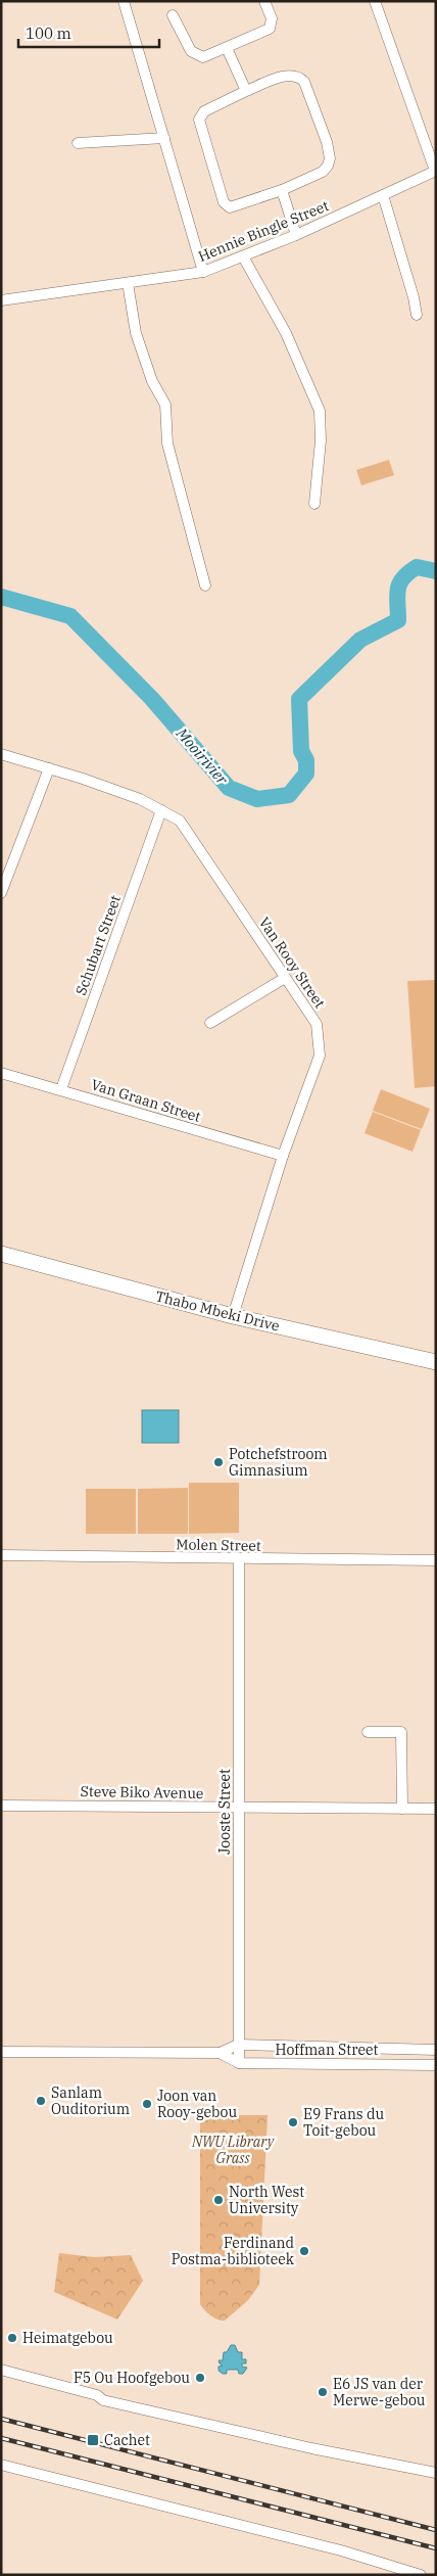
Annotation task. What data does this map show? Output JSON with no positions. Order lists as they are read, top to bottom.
{
  "streets": {
    "main road": ["Thabo Mbeki Drive"],
    "street": [
      "Hennie Bingle Street",
      "Schubart Street",
      "Van Rooy Street",
      "Van Graan Street",
      "Molen Street",
      "Steve Biko Avenue",
      "Jooste Street",
      "Hoffman Street"
    ]
  },
  "crossings": [
    ["Schubart Street", "Van Rooy Street"],
    ["Schubart Street", "Van Graan Street"],
    ["Van Rooy Street", "Van Graan Street"],
    ["Van Rooy Street", "Thabo Mbeki Drive"],
    ["Molen Street", "Jooste Street"],
    ["Steve Biko Avenue", "Jooste Street"],
    ["Jooste Street", "Hoffman Street"]
  ],
  "water": ["Mooirivier"],
  "parks": ["NWU Library Grass"],
  "places": {
    "other": [
      "Potchefstroom Gimnasium",
      "Sanlam Ouditorium",
      "Joon van Rooy-gebou",
      "E9 Frans du Toit-gebou",
      "North West University",
      "Ferdinand Postma-biblioteek",
      "Heimatgebou",
      "F5 Ou Hoofgebou",
      "E6 JS van der Merwe-gebou"
    ],
    "transit": ["Cachet"]
  },
  "scale_bar": "100 m"
}
